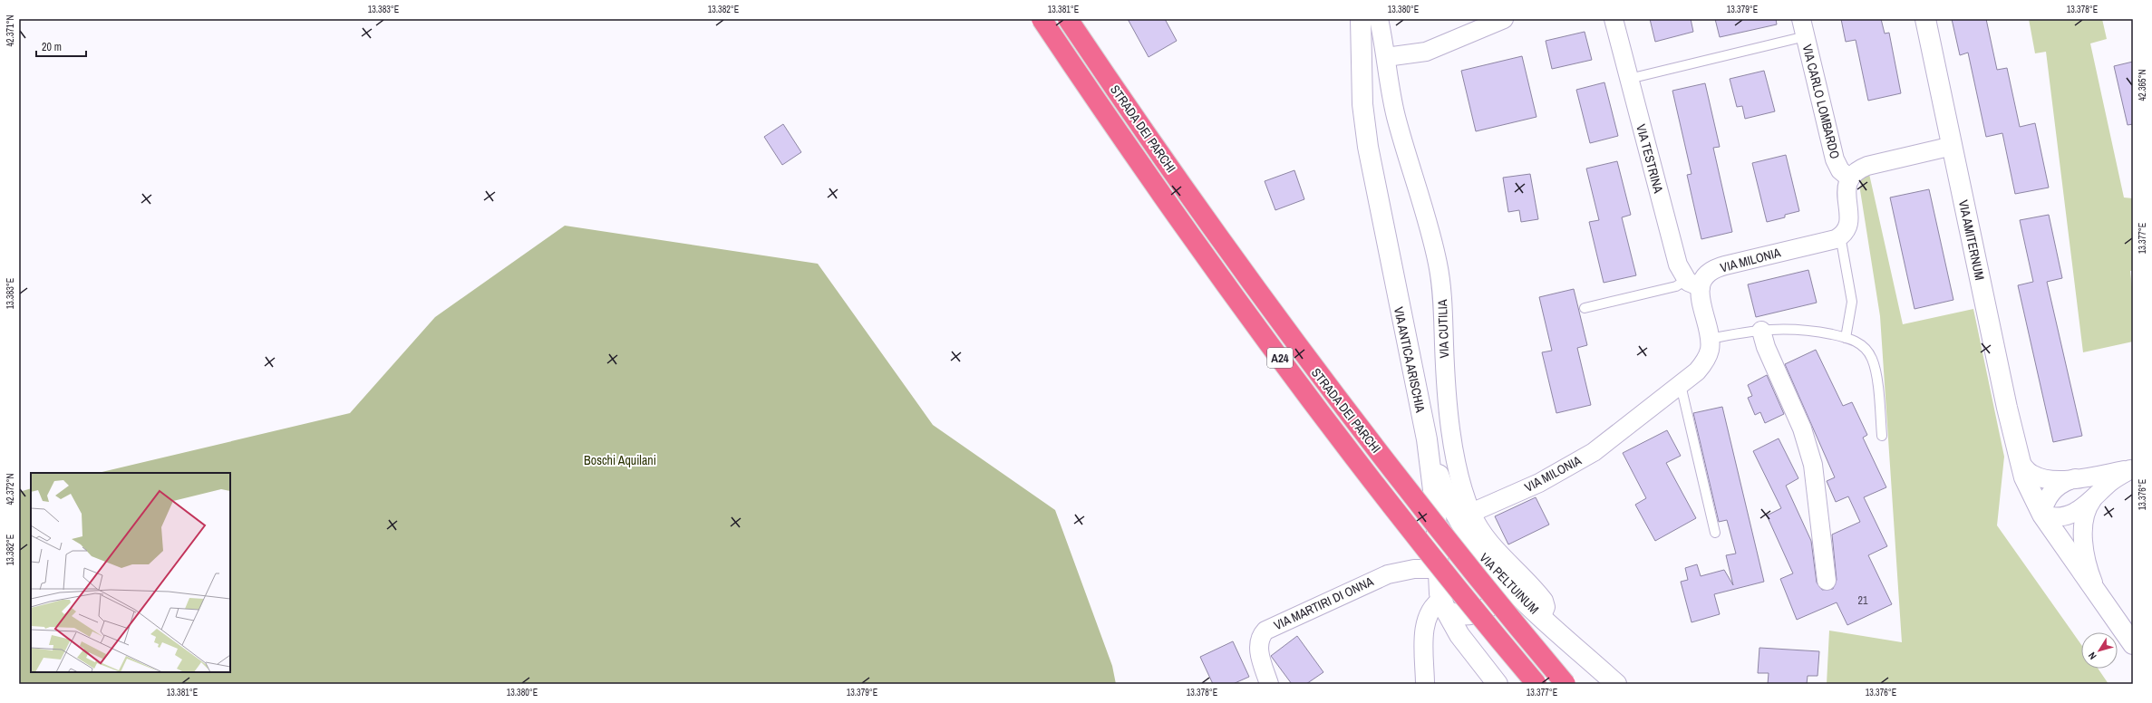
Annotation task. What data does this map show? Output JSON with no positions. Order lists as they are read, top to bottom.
{
  "streets": {
    "highway": ["STRADA DEI PARCHI", "A24"],
    "main road": ["VIA AMITERNUM", "VIA ANTICA ARISCHIA", "VIA PELTUINUM"],
    "street": [
      "VIA CARLO LOMBARDO",
      "VIA TESTRINA",
      "VIA MILONIA",
      "VIA CUTILIA",
      "VIA MARTIRI DI ONNA"
    ]
  },
  "crossings": [
    ["VIA TESTRINA", "VIA MILONIA"],
    ["VIA MILONIA", "VIA CUTILIA"],
    ["VIA CUTILIA", "VIA PELTUINUM"],
    ["VIA ANTICA ARISCHIA", "VIA PELTUINUM"],
    ["VIA ANTICA ARISCHIA", "VIA MARTIRI DI ONNA"],
    ["VIA PELTUINUM", "VIA MARTIRI DI ONNA"]
  ],
  "parks": ["Boschi Aquilani"],
  "house_numbers": ["21"],
  "scale_bar": "20 m",
  "north": "bottom left",
  "coordinates": [
    "13.383°E",
    "13.382°E",
    "13.381°E",
    "13.380°E",
    "13.379°E",
    "13.378°E",
    "42.371°N",
    "42.365°N",
    "13.377°E",
    "42.372°N",
    "13.376°E"
  ]
}
